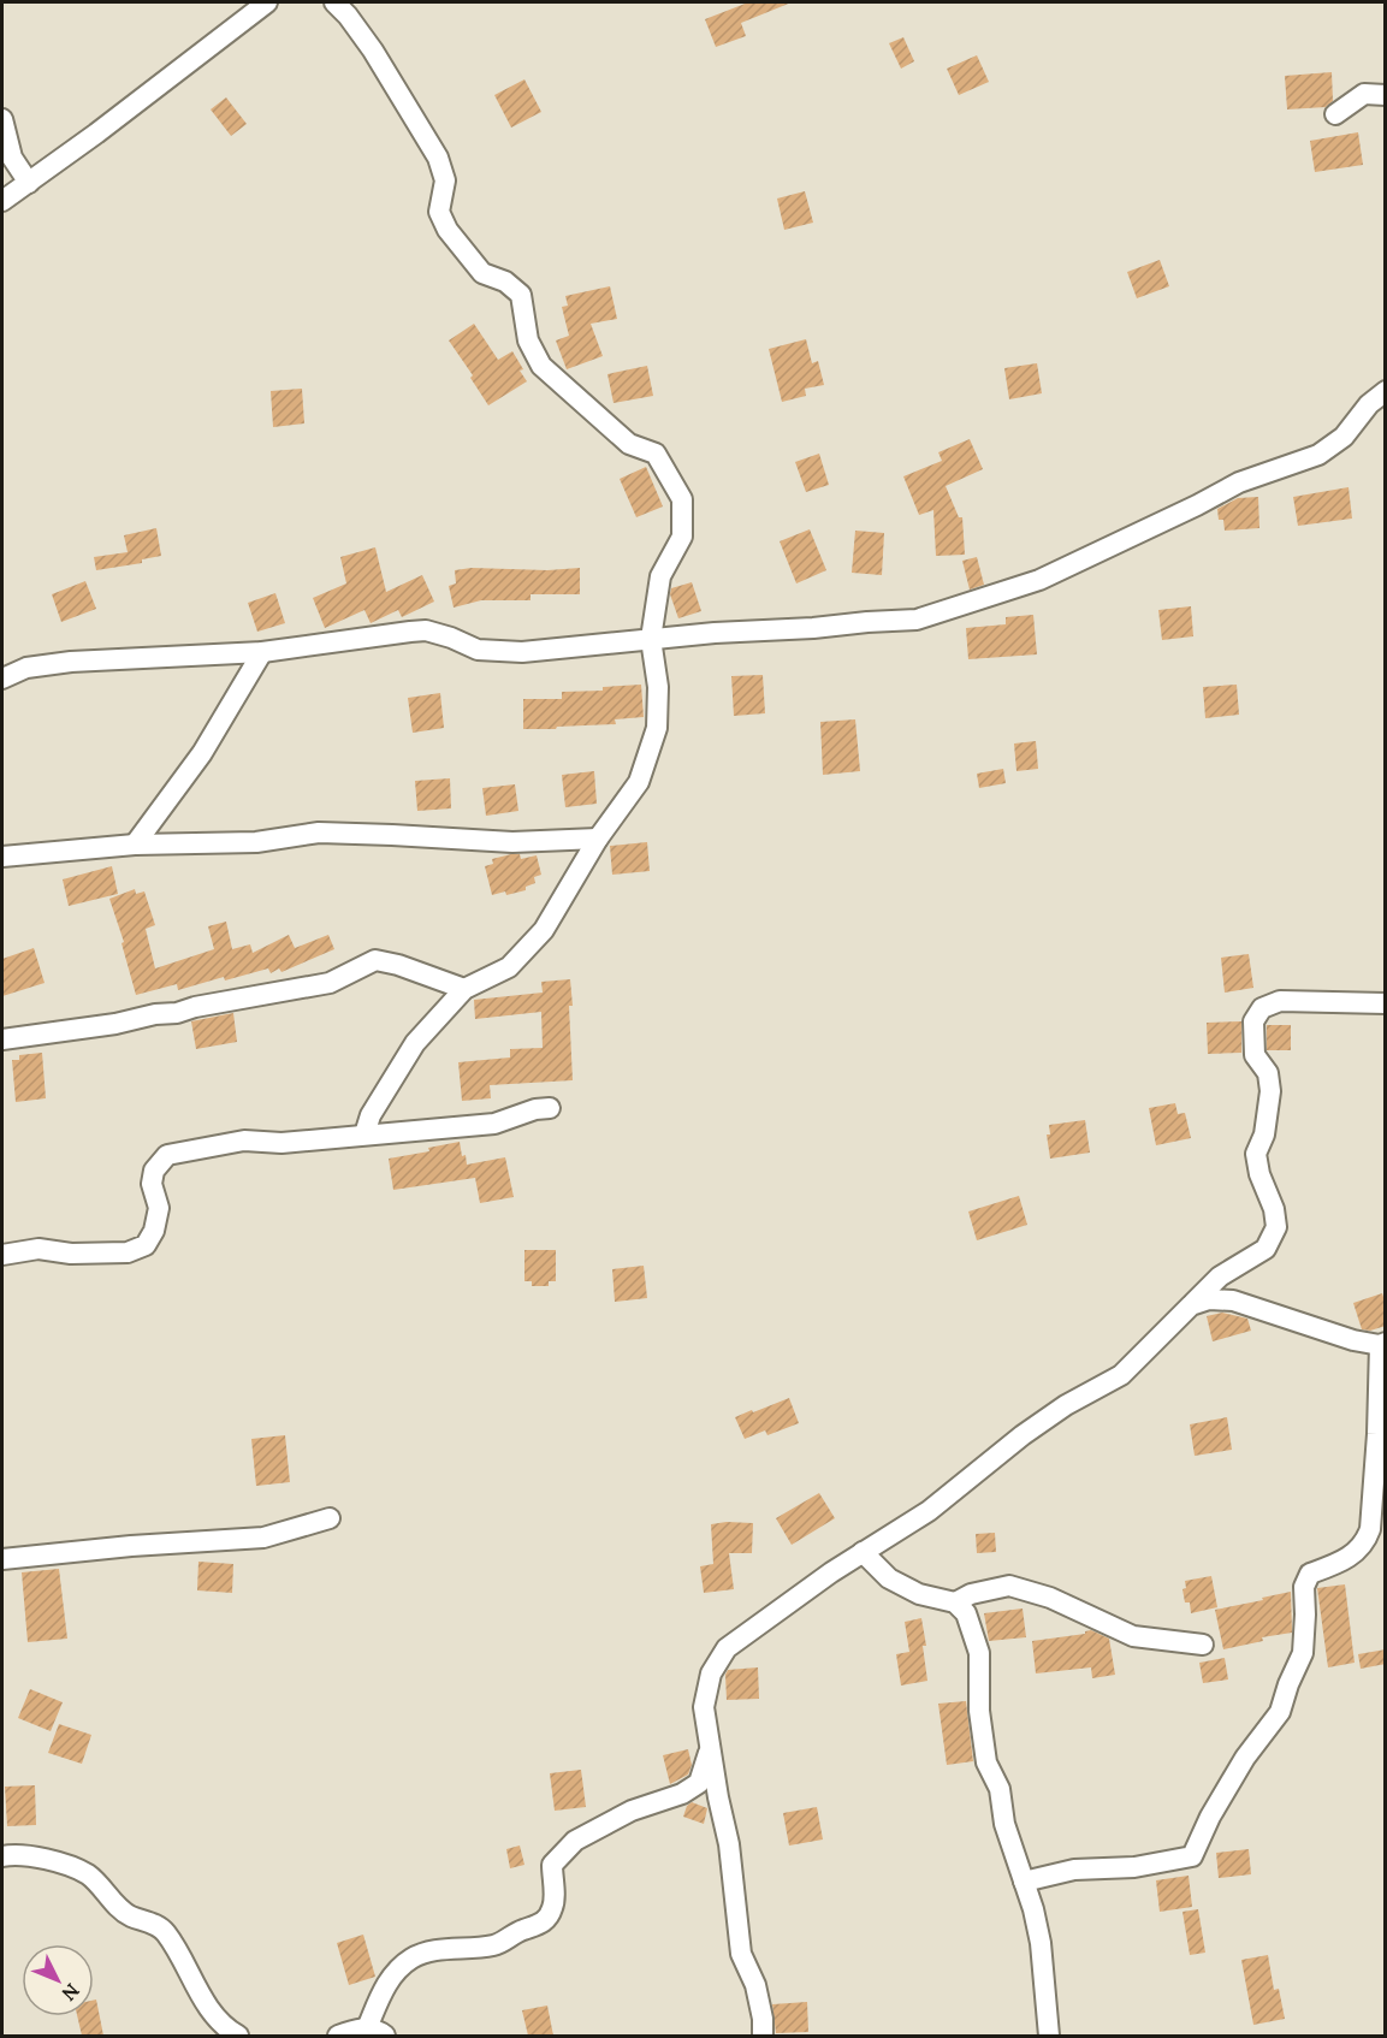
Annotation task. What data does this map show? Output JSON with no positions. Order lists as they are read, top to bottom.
{
  "north": "bottom right"
}
